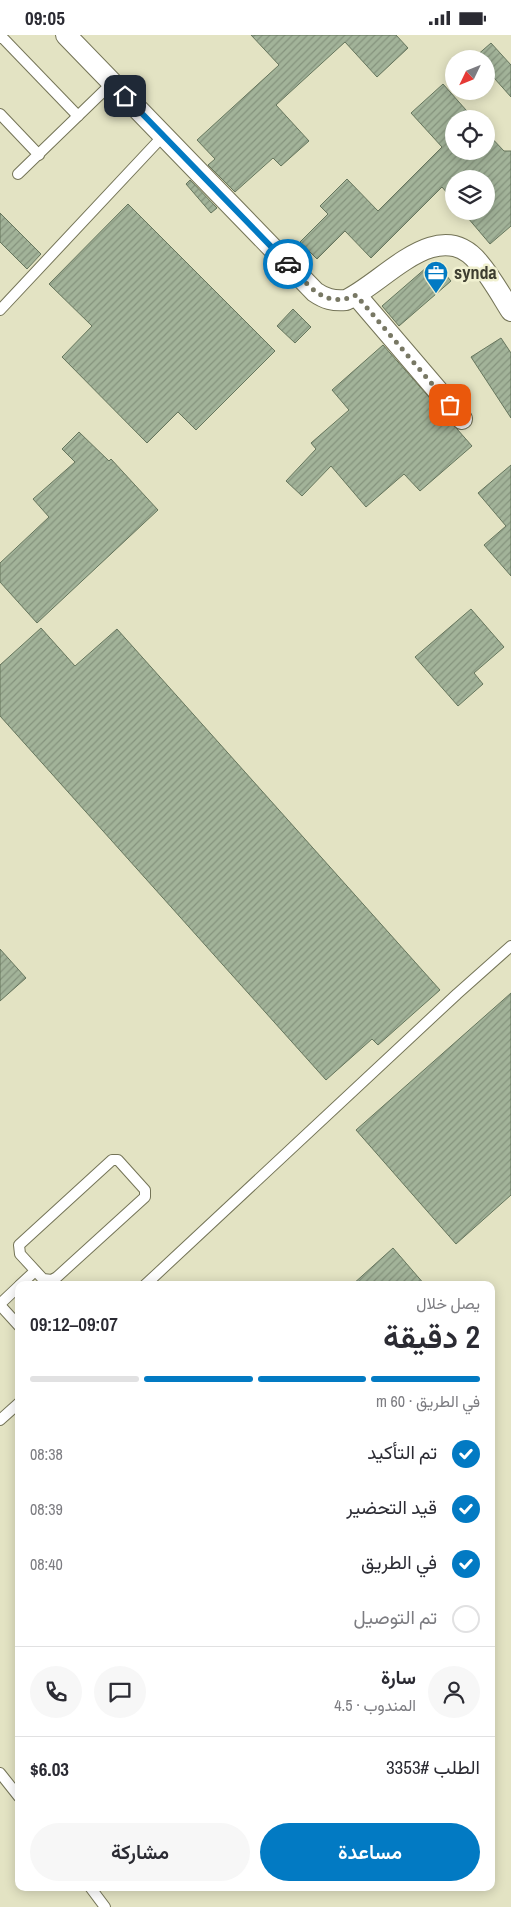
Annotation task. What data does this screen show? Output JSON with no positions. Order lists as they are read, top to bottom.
{
  "places": {
    "office": ["synda"]
  },
  "north": "bottom left",
  "page": {
    "status": "09:05",
    "heading": ["2 دقيقة", "يصل خلال", "09:07–09:12"],
    "panel": [
      "سارة",
      "المندوب · 4.5",
      "الطلب #3353",
      "$6.03"
    ],
    "bar": "في الطريق · 60 m",
    "list": [
      ["تم التأكيد", "08:38"],
      ["قيد التحضير", "08:39"],
      ["في الطريق", "08:40"],
      "تم التوصيل"
    ],
    "buttons": ["مساعدة", "مشاركة"]
  }
}
